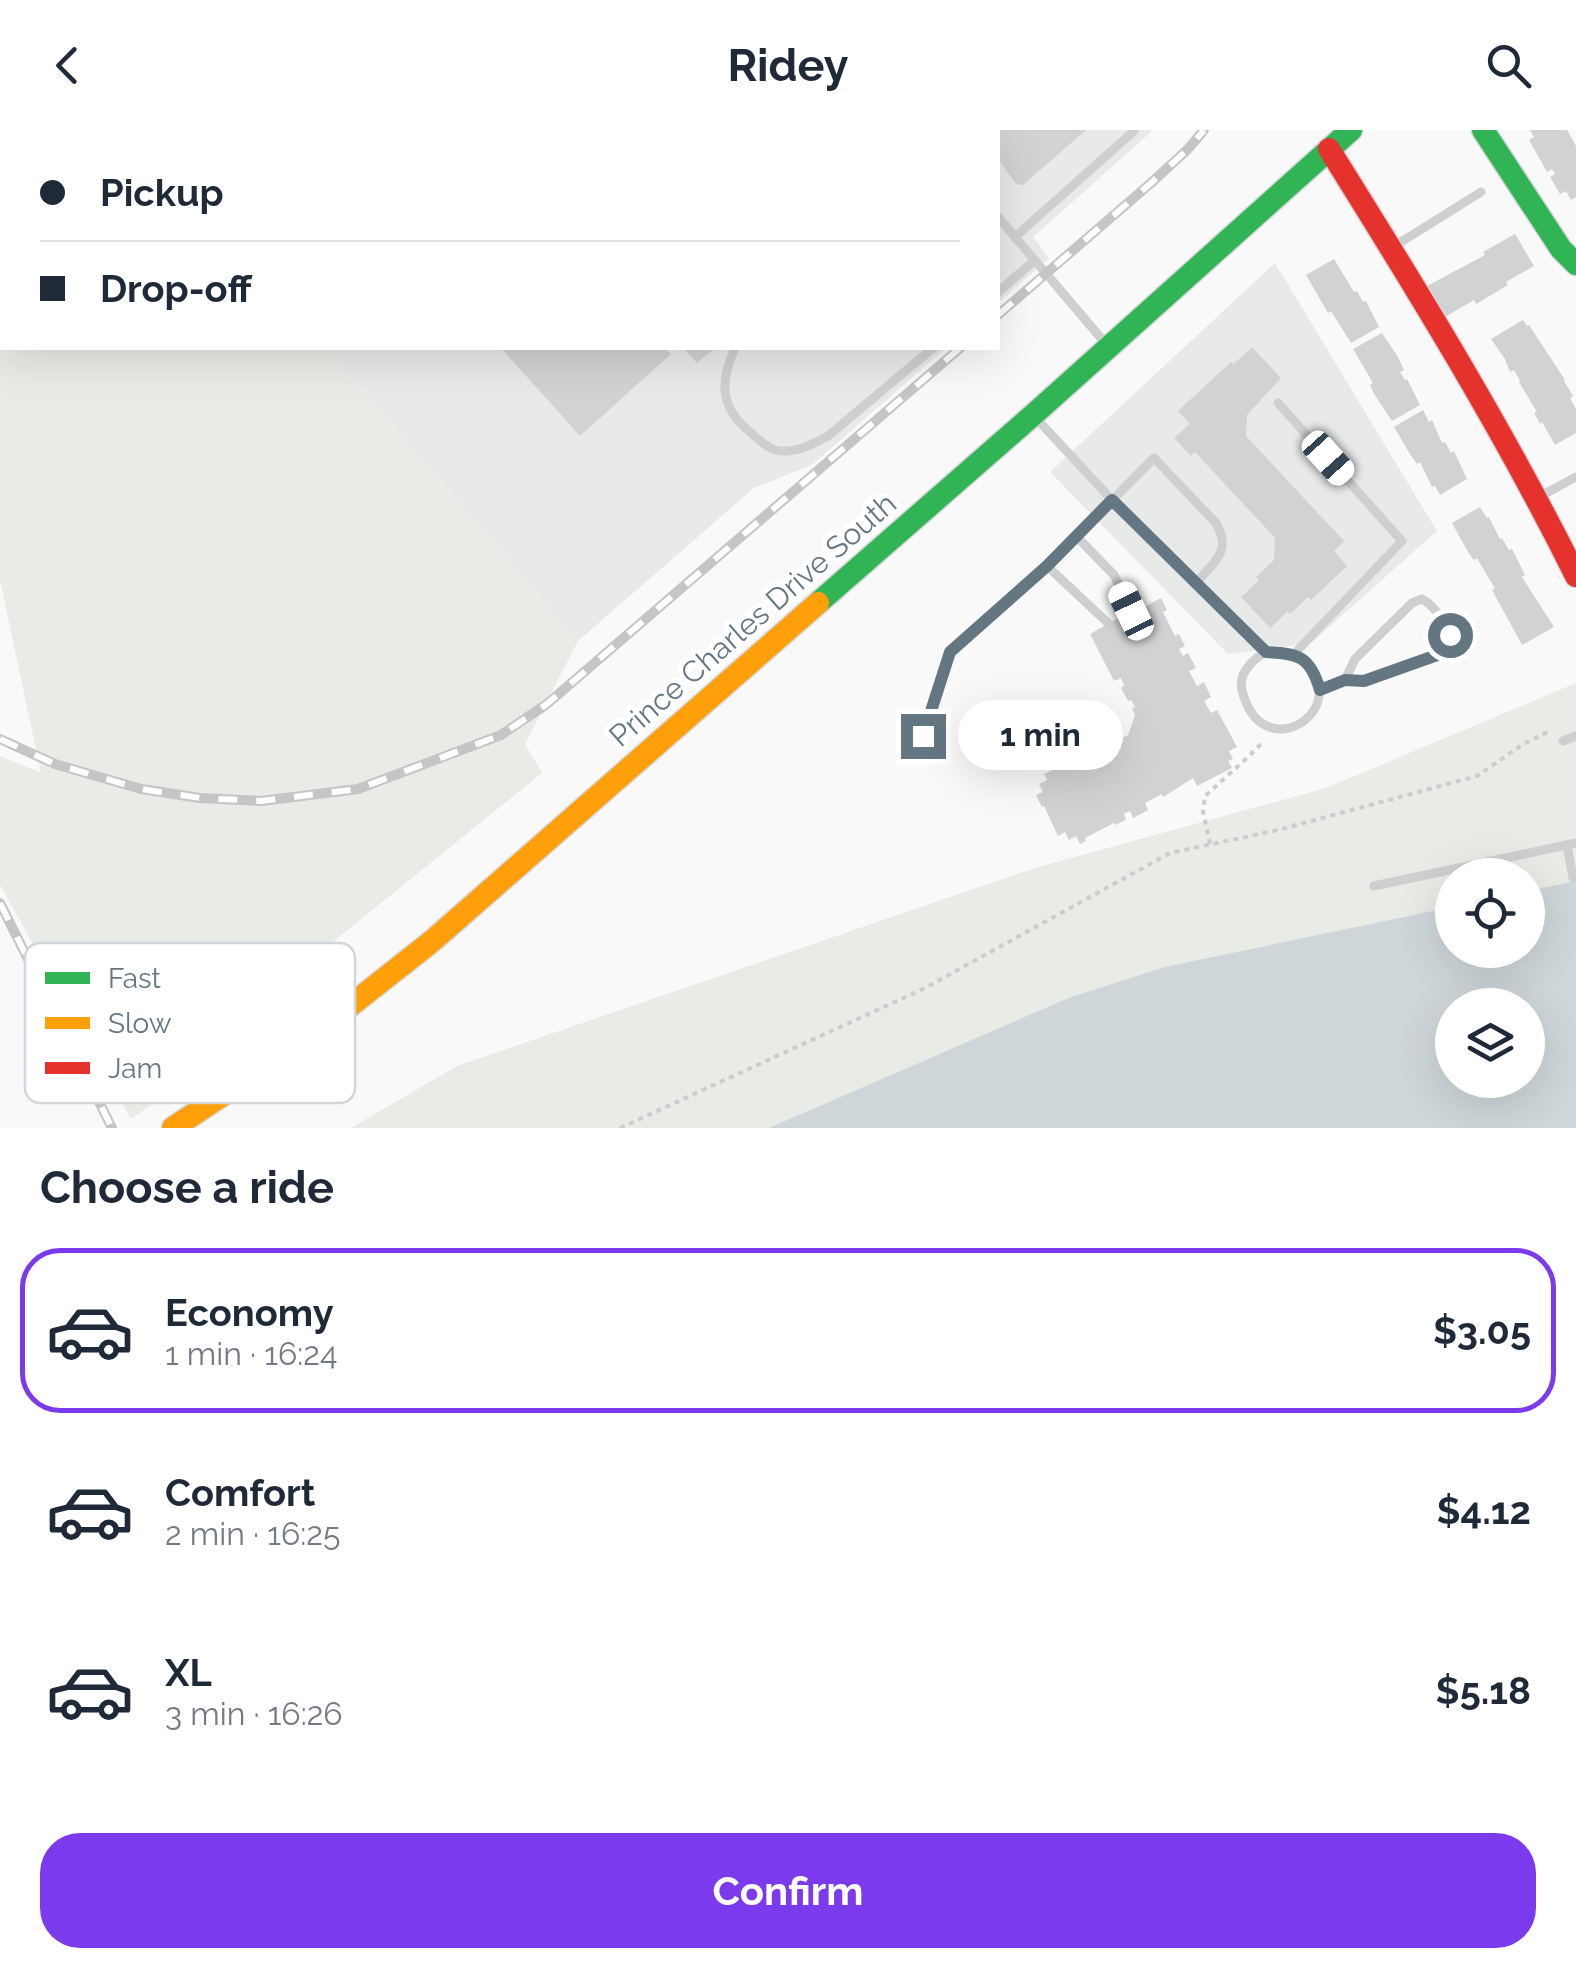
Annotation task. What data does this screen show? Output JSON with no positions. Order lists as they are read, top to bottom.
{
  "streets": {
    "main road": ["Prince Charles Drive South"]
  },
  "legend": ["Fast", "Slow", "Jam"],
  "page": {
    "header": "Ridey",
    "banner": ["Pickup", "Drop-off"],
    "bubble": "1 min",
    "heading": "Choose a ride",
    "list": [
      {
        "name": "Economy",
        "note": "1 min · 16:24",
        "value": "$3.05"
      },
      {
        "name": "Comfort",
        "note": "2 min · 16:25",
        "value": "$4.12"
      },
      {
        "name": "XL",
        "note": "3 min · 16:26",
        "value": "$5.18"
      }
    ],
    "buttons": "Confirm"
  }
}
